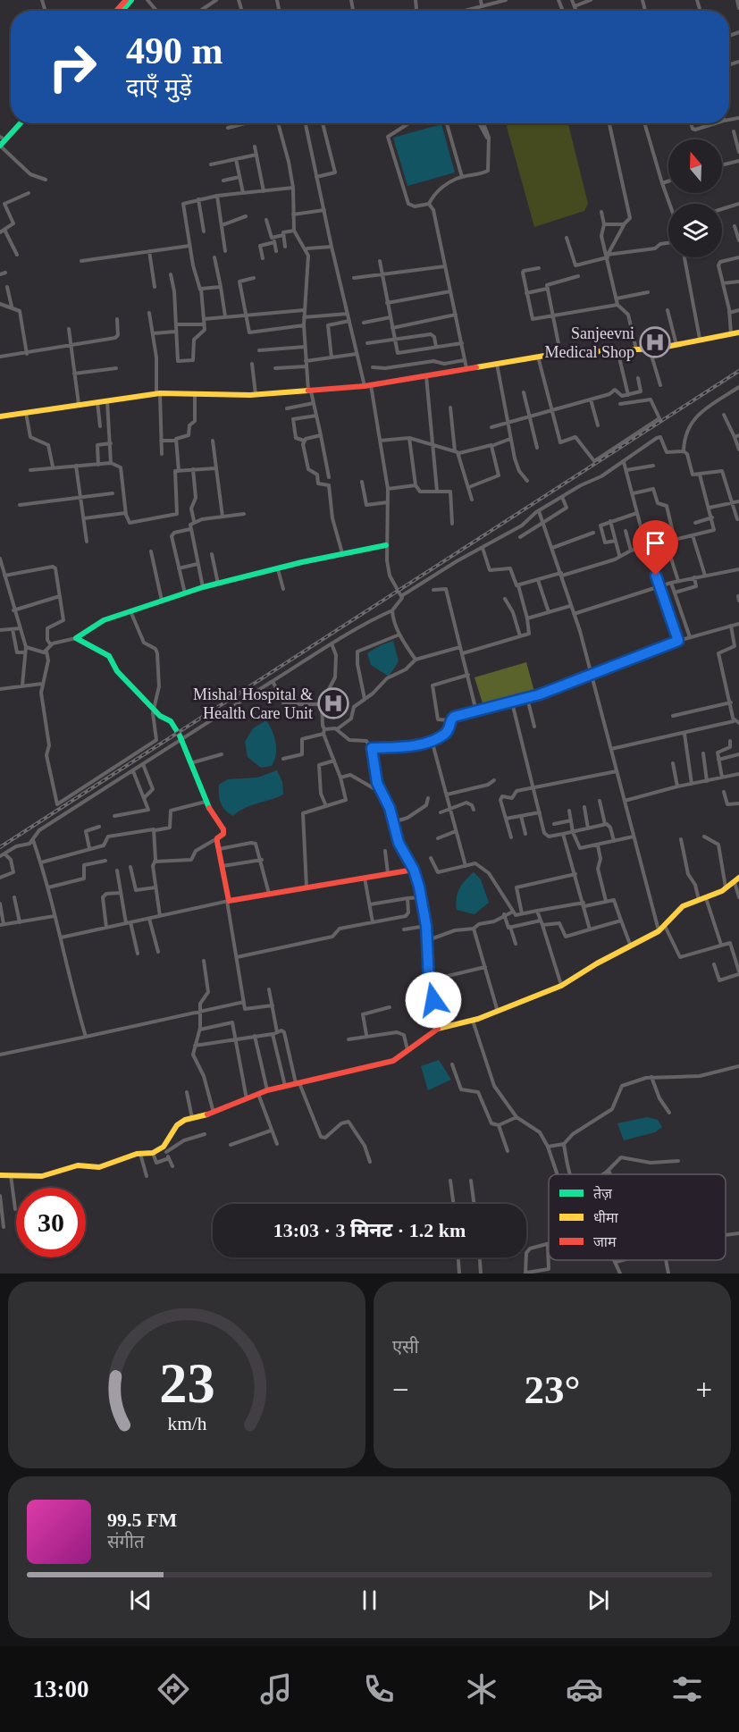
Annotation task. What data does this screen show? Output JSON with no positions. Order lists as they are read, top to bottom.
{
  "places": {
    "hospital": ["Sanjeevni Medical Shop", "Mishal Hospital & Health Care Unit"]
  },
  "legend": ["तेज़", "धीमा", "जाम"],
  "north": "top",
  "page": {
    "turn": ["490 m", "दाएँ मुड़ें"],
    "limit": "30",
    "trip": "13:03 · 3 मिनट · 1.2 km",
    "tile": "एसी",
    "heat": ["−", "23°", "+"],
    "song": ["99.5 FM", "संगीत"],
    "tabs": "13:00",
    "gauge": ["23", "km/h"]
  }
}
